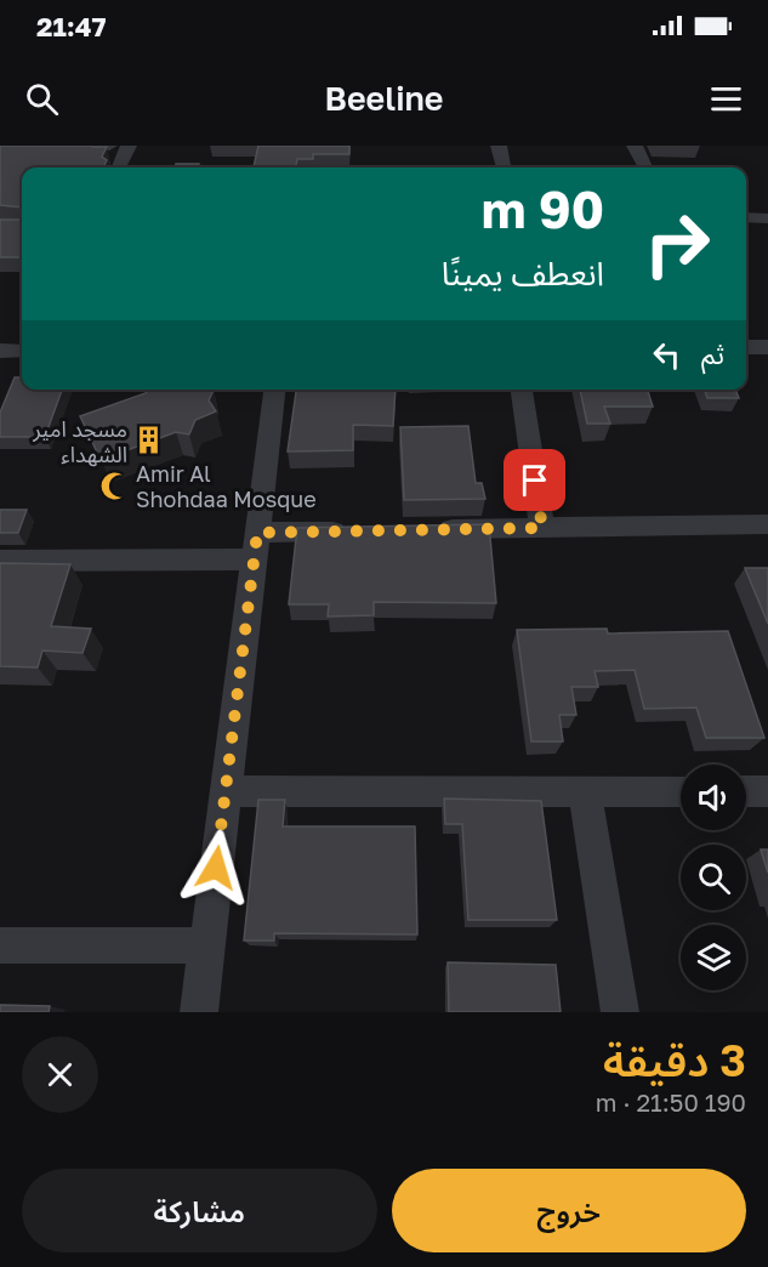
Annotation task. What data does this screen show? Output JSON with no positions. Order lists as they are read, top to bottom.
{
  "places": {
    "building": ["مسجد امير الشهداء"],
    "mosque": ["Amir Al Shohdaa Mosque"]
  },
  "page": {
    "status": "21:47",
    "header": "Beeline",
    "turn": ["90 m", "انعطف يمينًا"],
    "then": "ثم",
    "heading": ["3 دقيقة", "190 m · 21:50"],
    "buttons": ["خروج", "مشاركة"]
  }
}
